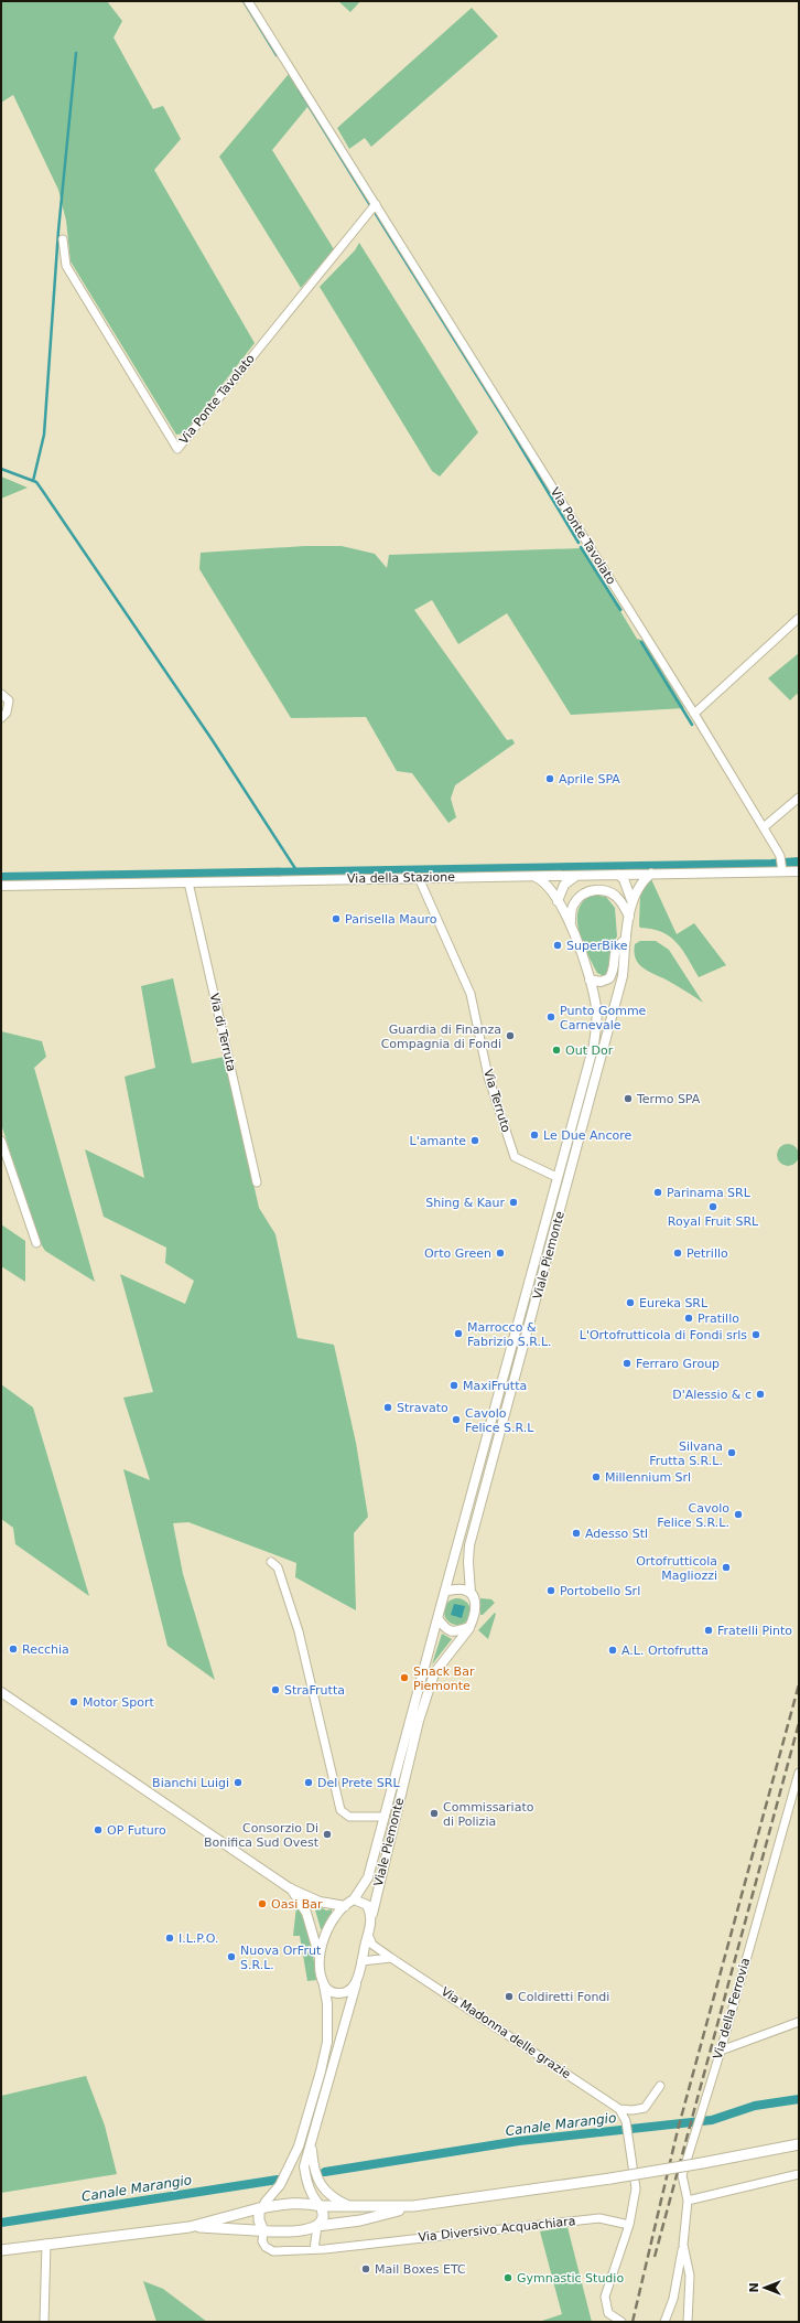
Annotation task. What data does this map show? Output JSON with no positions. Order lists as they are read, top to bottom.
{
  "streets": {
    "main road": ["Via Diversivo Acquachiara"],
    "street": [
      "Via Ponte Tavolato",
      "Via della Stazione",
      "Via di Terruta",
      "Via Terruto",
      "Viale Piemonte",
      "Via della Ferrovia",
      "Via Madonna delle grazie"
    ]
  },
  "crossings": [
    ["Via Ponte Tavolato", "Via della Stazione"],
    ["Via della Stazione", "Via di Terruta"],
    ["Via della Stazione", "Via Terruto"],
    ["Via della Stazione", "Viale Piemonte"],
    ["Via Terruto", "Viale Piemonte"],
    ["Viale Piemonte", "Via Madonna delle grazie"],
    ["Viale Piemonte", "Via Diversivo Acquachiara"],
    ["Via Madonna delle grazie", "Via Diversivo Acquachiara"]
  ],
  "water": ["Canale Marangio"],
  "places": [
    "Aprile SPA",
    "Parisella Mauro",
    "SuperBike",
    "Punto Gomme Carnevale",
    "Guardia di Finanza Compagnia di Fondi",
    "Out Dor",
    "Termo SPA",
    "Le Due Ancore",
    "L'amante",
    "Parinama SRL",
    "Shing & Kaur",
    "Royal Fruit SRL",
    "Orto Green",
    "Petrillo",
    "Eureka SRL",
    "Pratillo",
    "Marrocco & Fabrizio S.R.L.",
    "L'Ortofrutticola di Fondi srls",
    "Ferraro Group",
    "MaxiFrutta",
    "D'Alessio & c",
    "Stravato",
    "Cavolo Felice S.R.L",
    "Silvana Frutta S.R.L.",
    "Millennium Srl",
    "Cavolo Felice S.R.L.",
    "Adesso Stl",
    "Ortofrutticola Magliozzi",
    "Portobello Srl",
    "Fratelli Pinto",
    "Recchia",
    "A.L. Ortofrutta",
    "Snack Bar Piemonte",
    "StraFrutta",
    "Motor Sport",
    "Bianchi Luigi",
    "Del Prete SRL",
    "Commissariato di Polizia",
    "OP Futuro",
    "Consorzio Di Bonifica Sud Ovest",
    "Oasi Bar",
    "I.L.P.O.",
    "Nuova OrFrut S.R.L.",
    "Coldiretti Fondi",
    "Mail Boxes ETC",
    "Gymnastic Studio"
  ],
  "north": "left"
}
